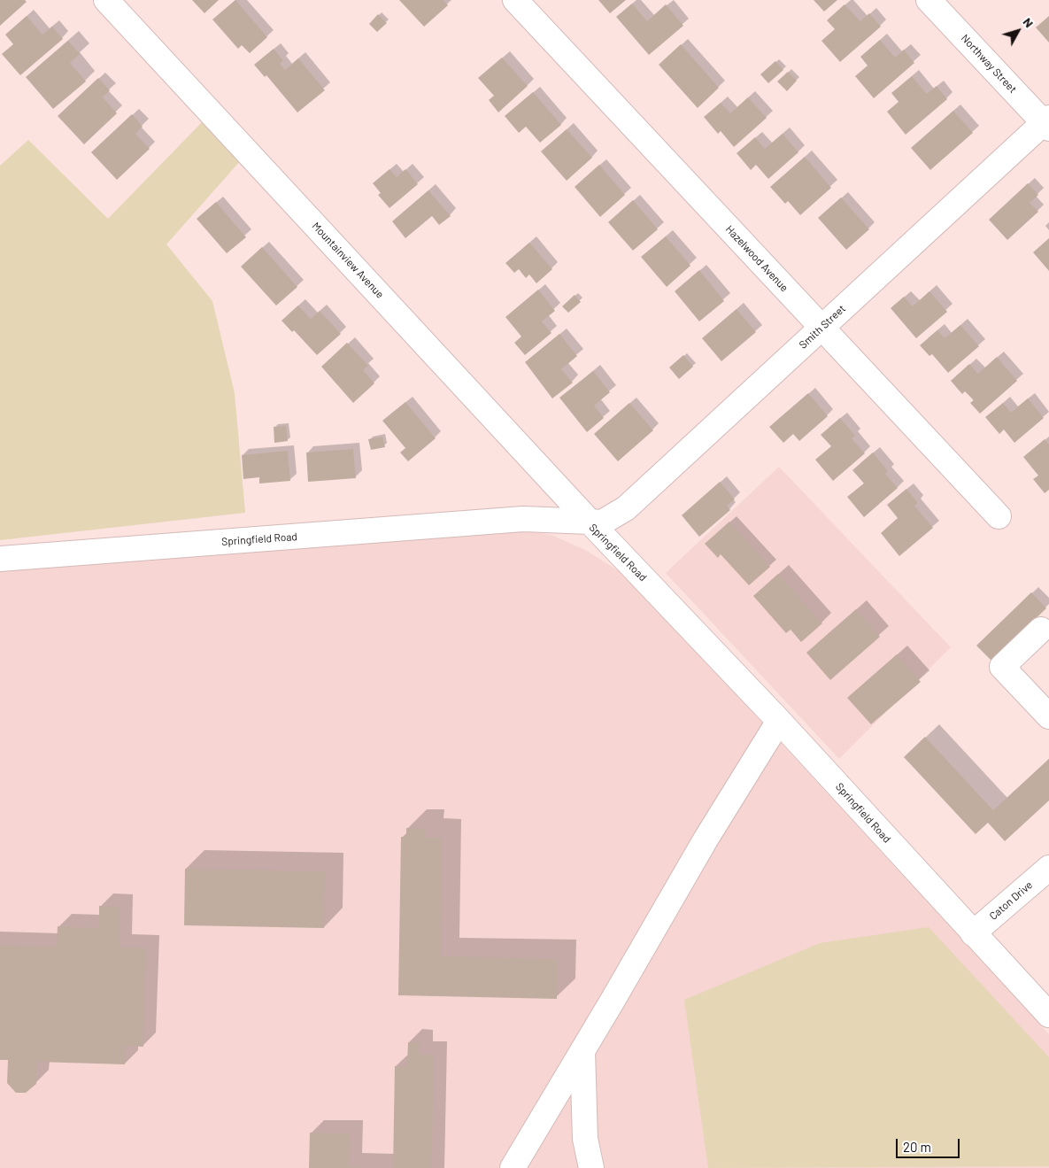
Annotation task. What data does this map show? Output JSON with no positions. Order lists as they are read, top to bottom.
{
  "streets": {
    "street": [
      "Northway Street",
      "Hazelwood Avenue",
      "Mountainview Avenue",
      "Smith Street",
      "Springfield Road",
      "Caton Drive"
    ]
  },
  "crossings": [
    ["Northway Street", "Smith Street"],
    ["Hazelwood Avenue", "Smith Street"],
    ["Mountainview Avenue", "Smith Street"],
    ["Mountainview Avenue", "Springfield Road"],
    ["Smith Street", "Springfield Road"],
    ["Springfield Road", "Caton Drive"]
  ],
  "scale_bar": "20 m",
  "north": "top right"
}
